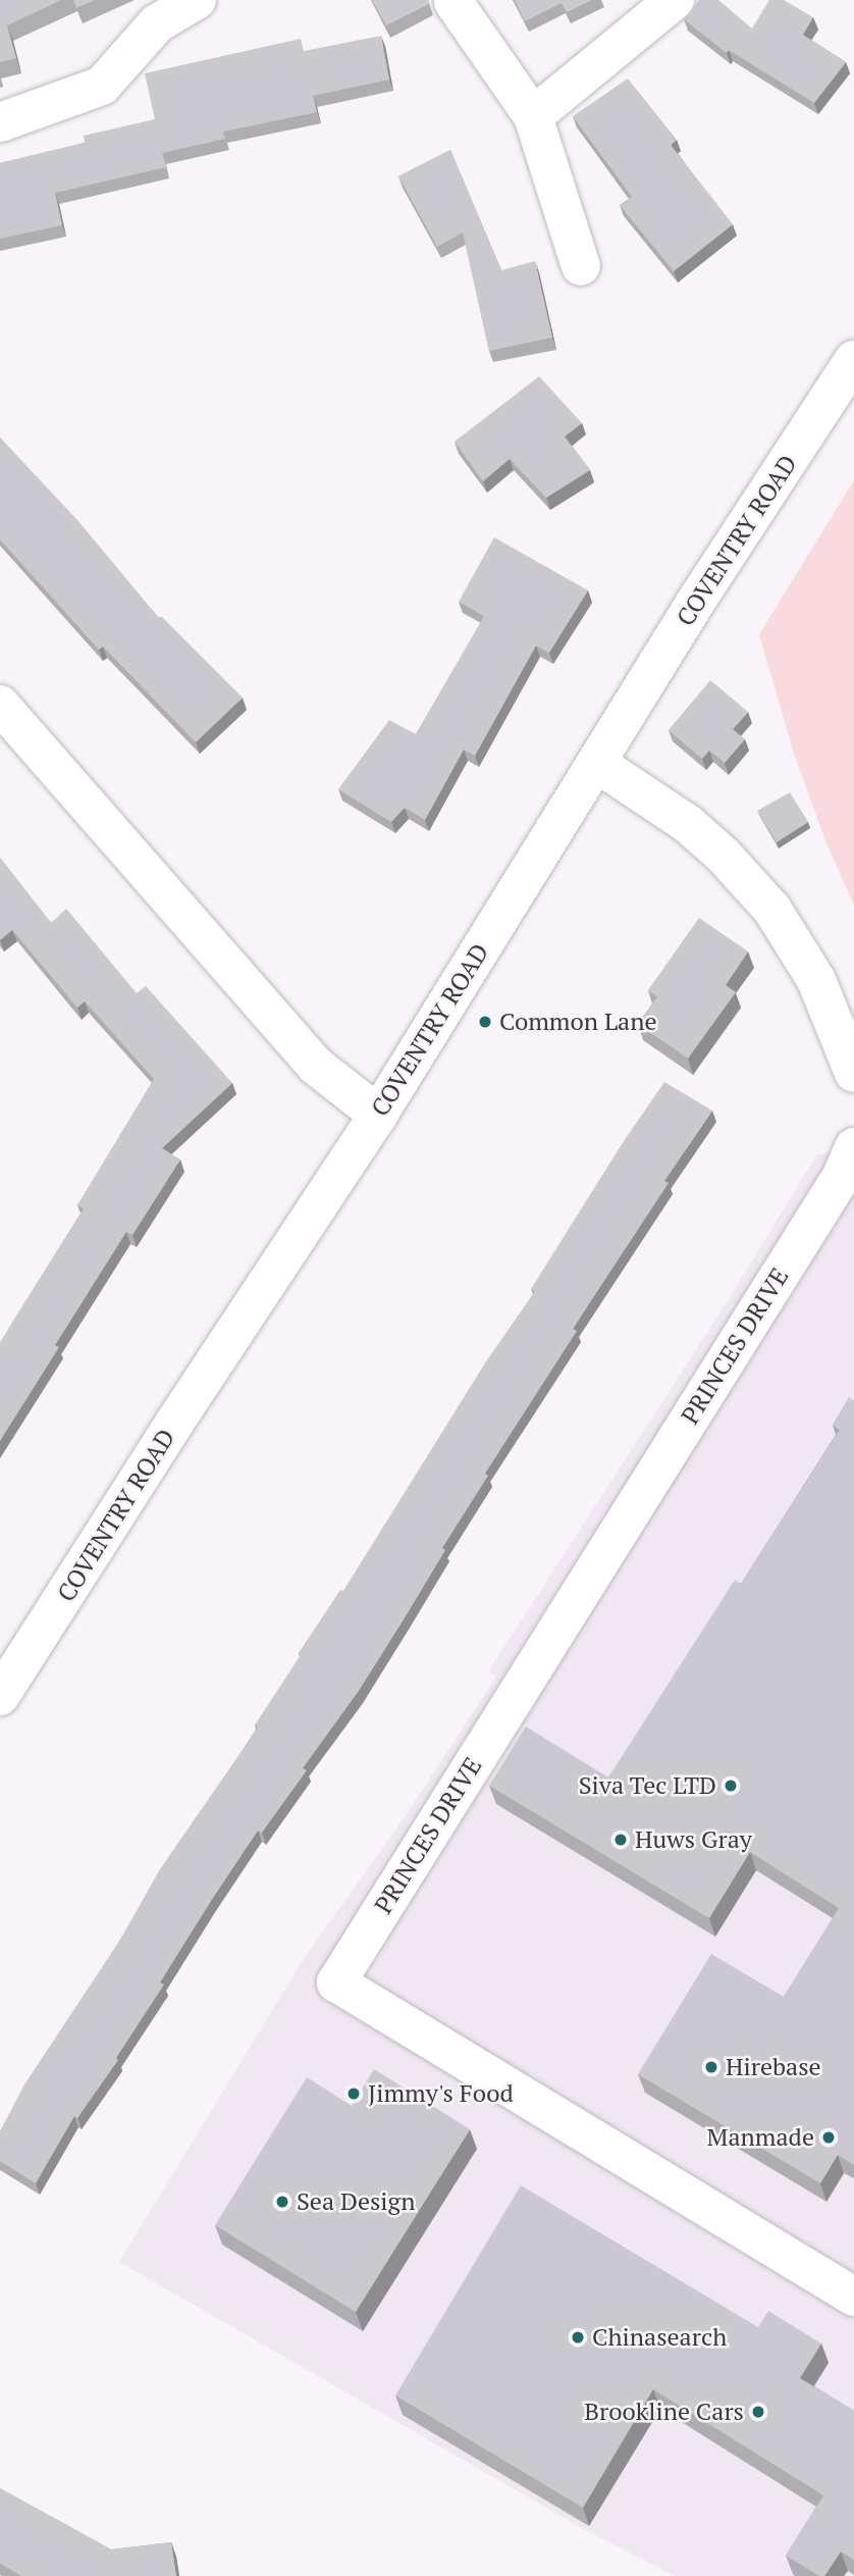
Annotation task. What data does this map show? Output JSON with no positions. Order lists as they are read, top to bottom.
{
  "streets": {
    "street": ["COVENTRY ROAD", "PRINCES DRIVE"]
  },
  "places": [
    "Common Lane",
    "Siva Tec LTD",
    "Huws Gray",
    "Hirebase",
    "Jimmy's Food",
    "Manmade",
    "Sea Design",
    "Chinasearch",
    "Brookline Cars"
  ]
}
